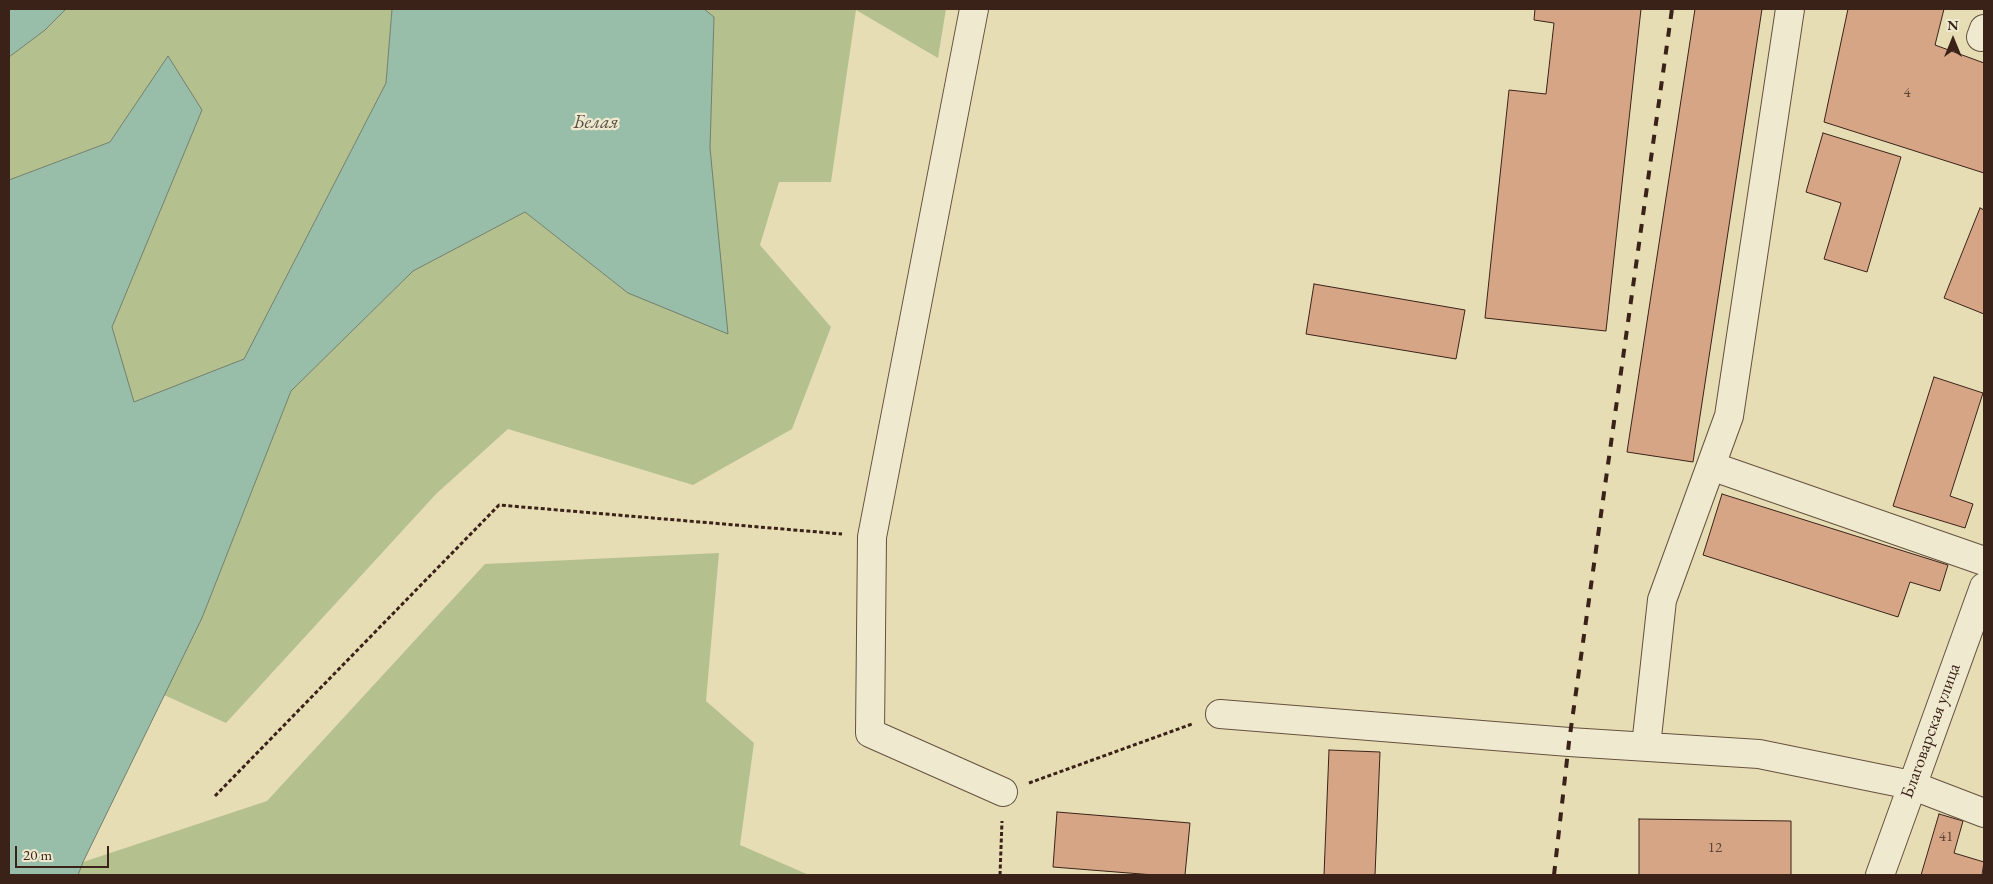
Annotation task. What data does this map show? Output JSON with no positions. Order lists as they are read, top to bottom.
{
  "streets": {
    "street": ["Благоварская улица"]
  },
  "water": ["Белая"],
  "house_numbers": ["4", "41", "12"],
  "scale_bar": "20 m",
  "north": "top"
}
